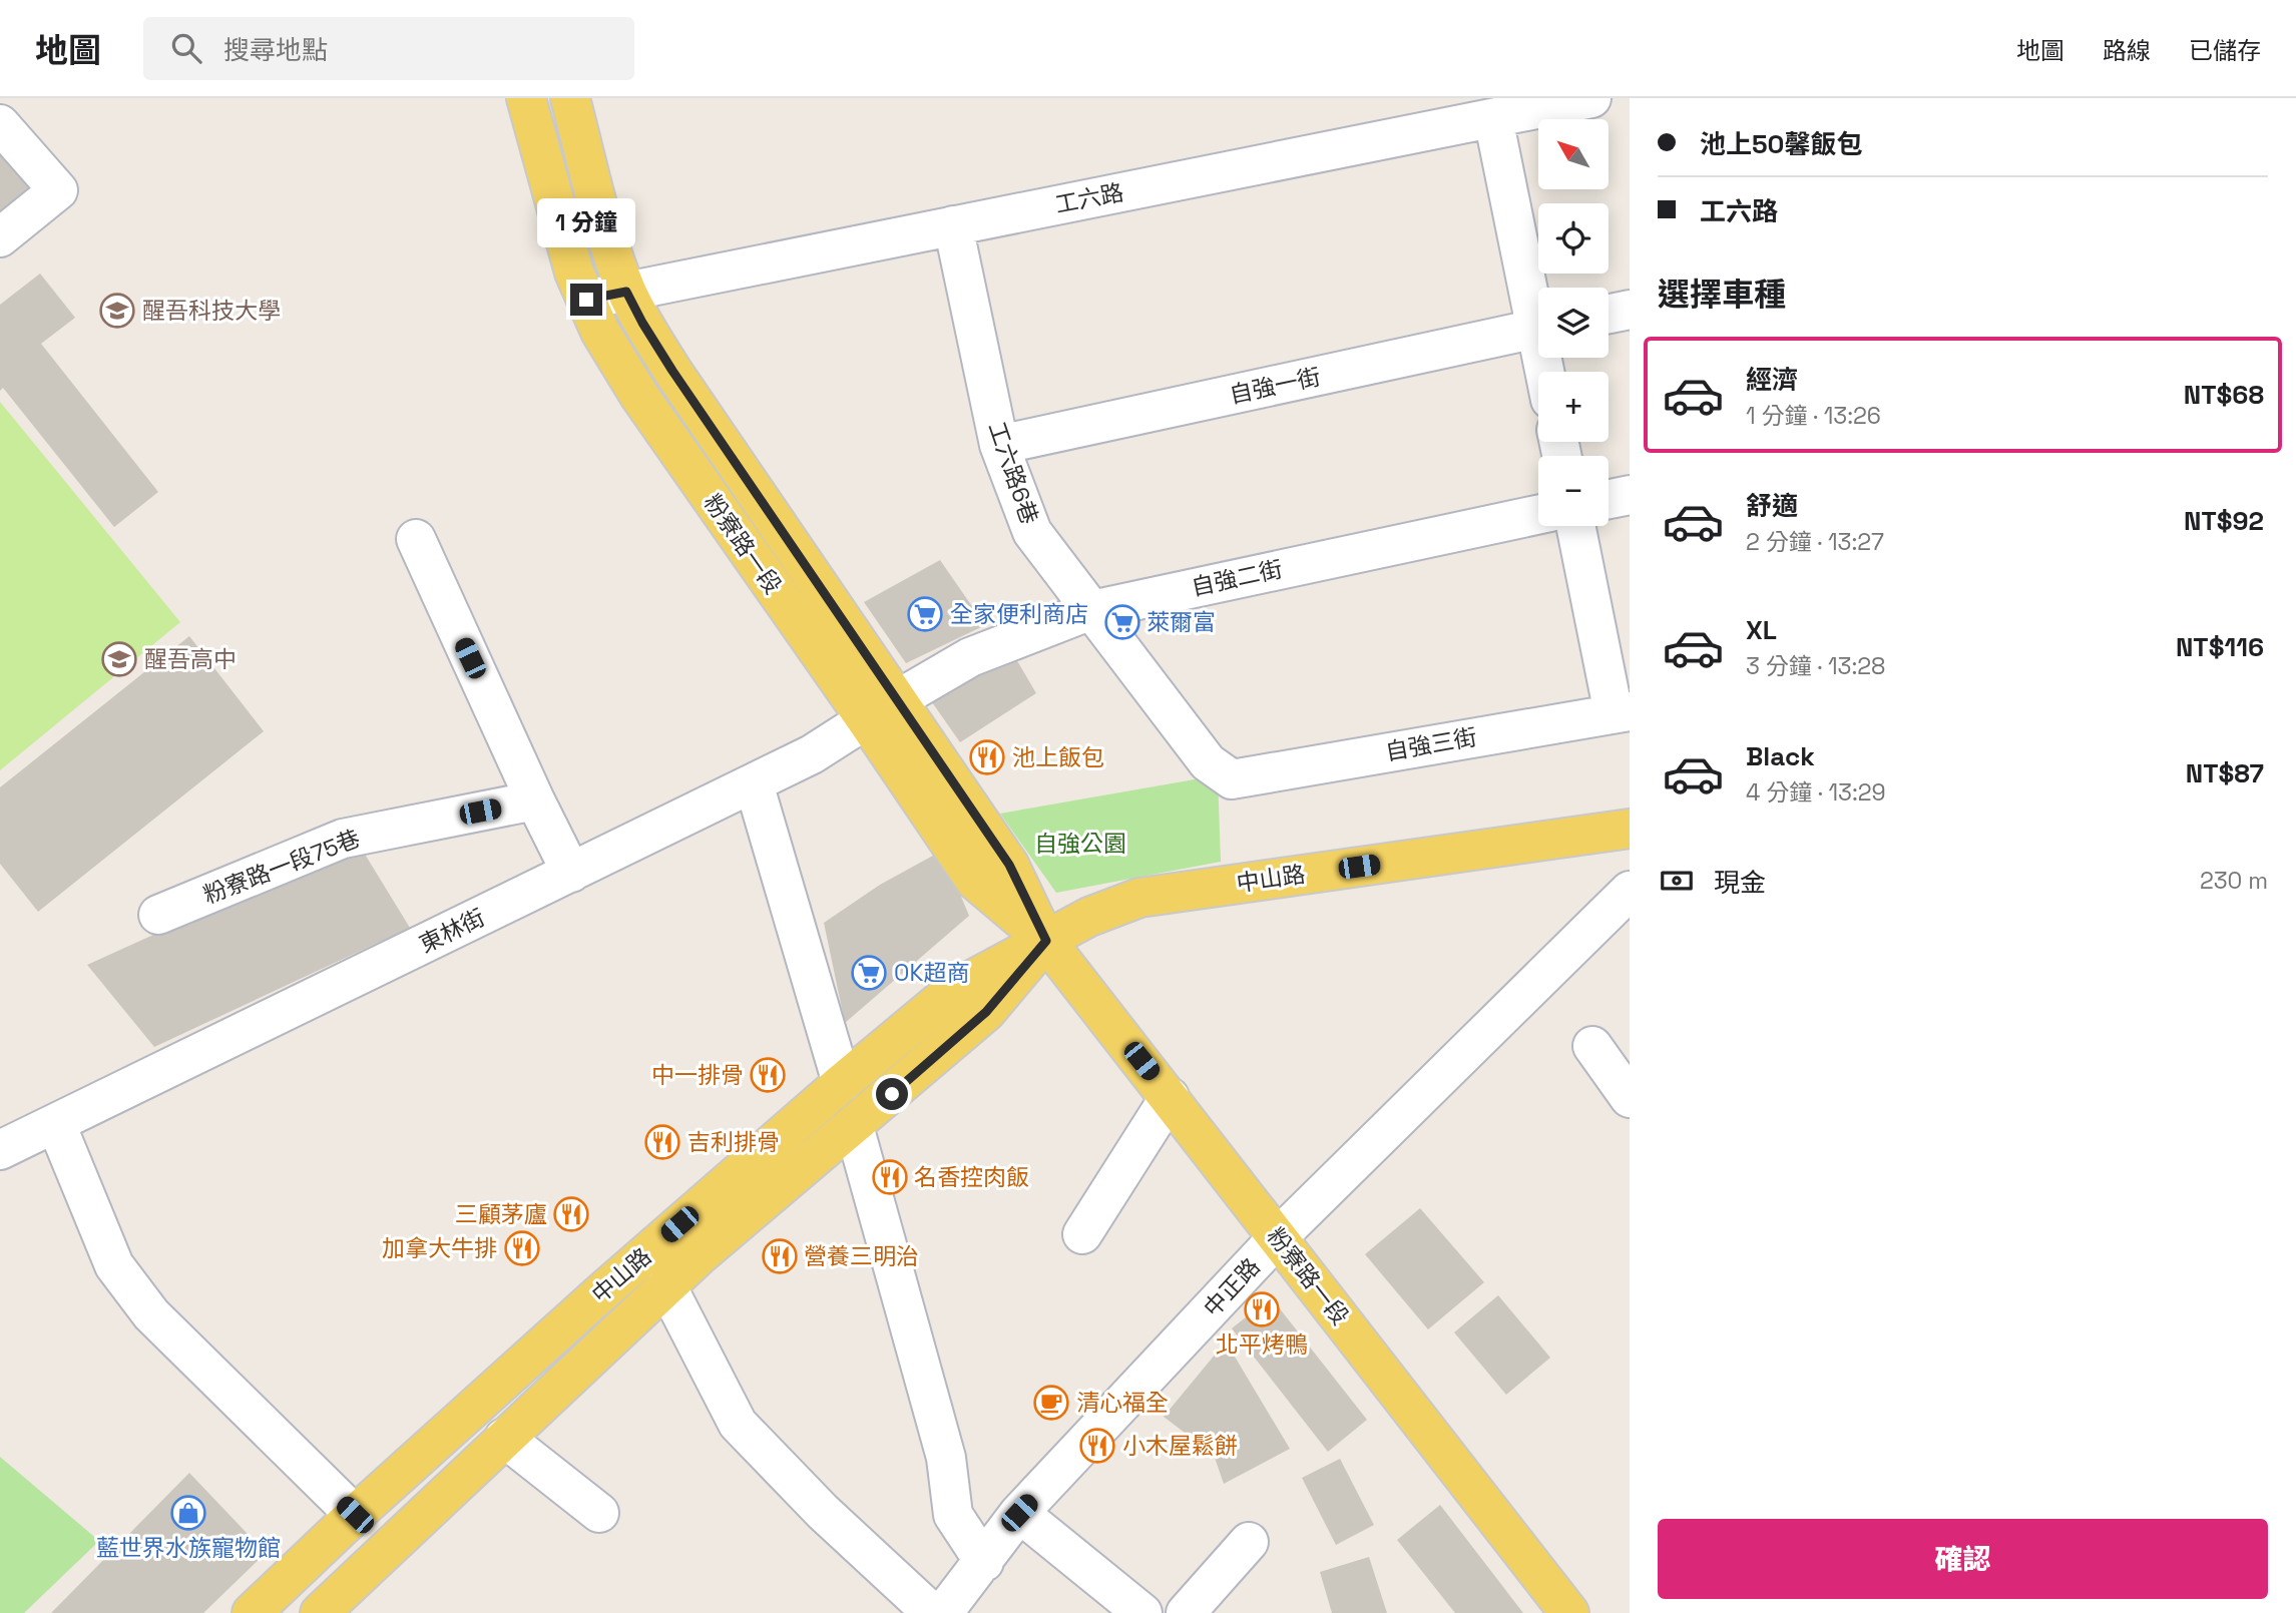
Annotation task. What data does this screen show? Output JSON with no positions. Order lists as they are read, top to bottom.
{
  "streets": {
    "main road": ["粉寮路一段", "中山路"],
    "street": [
      "工六路",
      "自強一街",
      "工六路6巷",
      "自強二街",
      "自強三街",
      "粉寮路一段75巷",
      "東林街",
      "中正路"
    ]
  },
  "crossings": [
    ["工六路", "工六路6巷"],
    ["工六路", "粉寮路一段"],
    ["自強一街", "工六路6巷"],
    ["工六路6巷", "自強二街"],
    ["工六路6巷", "自強三街"],
    ["粉寮路一段", "自強二街"],
    ["粉寮路一段", "中山路"],
    ["粉寮路一段", "東林街"],
    ["粉寮路一段", "中正路"],
    ["自強二街", "東林街"]
  ],
  "parks": ["自強公園"],
  "places": {
    "school or university": ["醒吾科技大學", "醒吾高中"],
    "supermarket": ["全家便利商店", "萊爾富", "OK超商"],
    "restaurant": [
      "池上飯包",
      "中一排骨",
      "吉利排骨",
      "名香控肉飯",
      "三顧茅廬",
      "加拿大牛排",
      "營養三明治",
      "北平烤鴨",
      "小木屋鬆餅"
    ],
    "cafe": ["清心福全"],
    "shop": ["藍世界水族寵物館"]
  },
  "north": "top left",
  "page": {
    "header": "地圖",
    "search": "搜尋地點",
    "nav": ["地圖", "路線", "已儲存"],
    "banner": ["池上50馨飯包", "工六路"],
    "map_buttons": ["+", "−"],
    "bubble": "1 分鐘",
    "heading": "選擇車種",
    "list": [
      {
        "name": "經濟",
        "note": "1 分鐘 · 13:26",
        "value": "NT$68"
      },
      {
        "name": "舒適",
        "note": "2 分鐘 · 13:27",
        "value": "NT$92"
      },
      {
        "name": "XL",
        "note": "3 分鐘 · 13:28",
        "value": "NT$116"
      },
      {
        "name": "Black",
        "note": "4 分鐘 · 13:29",
        "value": "NT$87"
      }
    ],
    "pay": ["現金", "230 m"],
    "buttons": "確認"
  }
}
